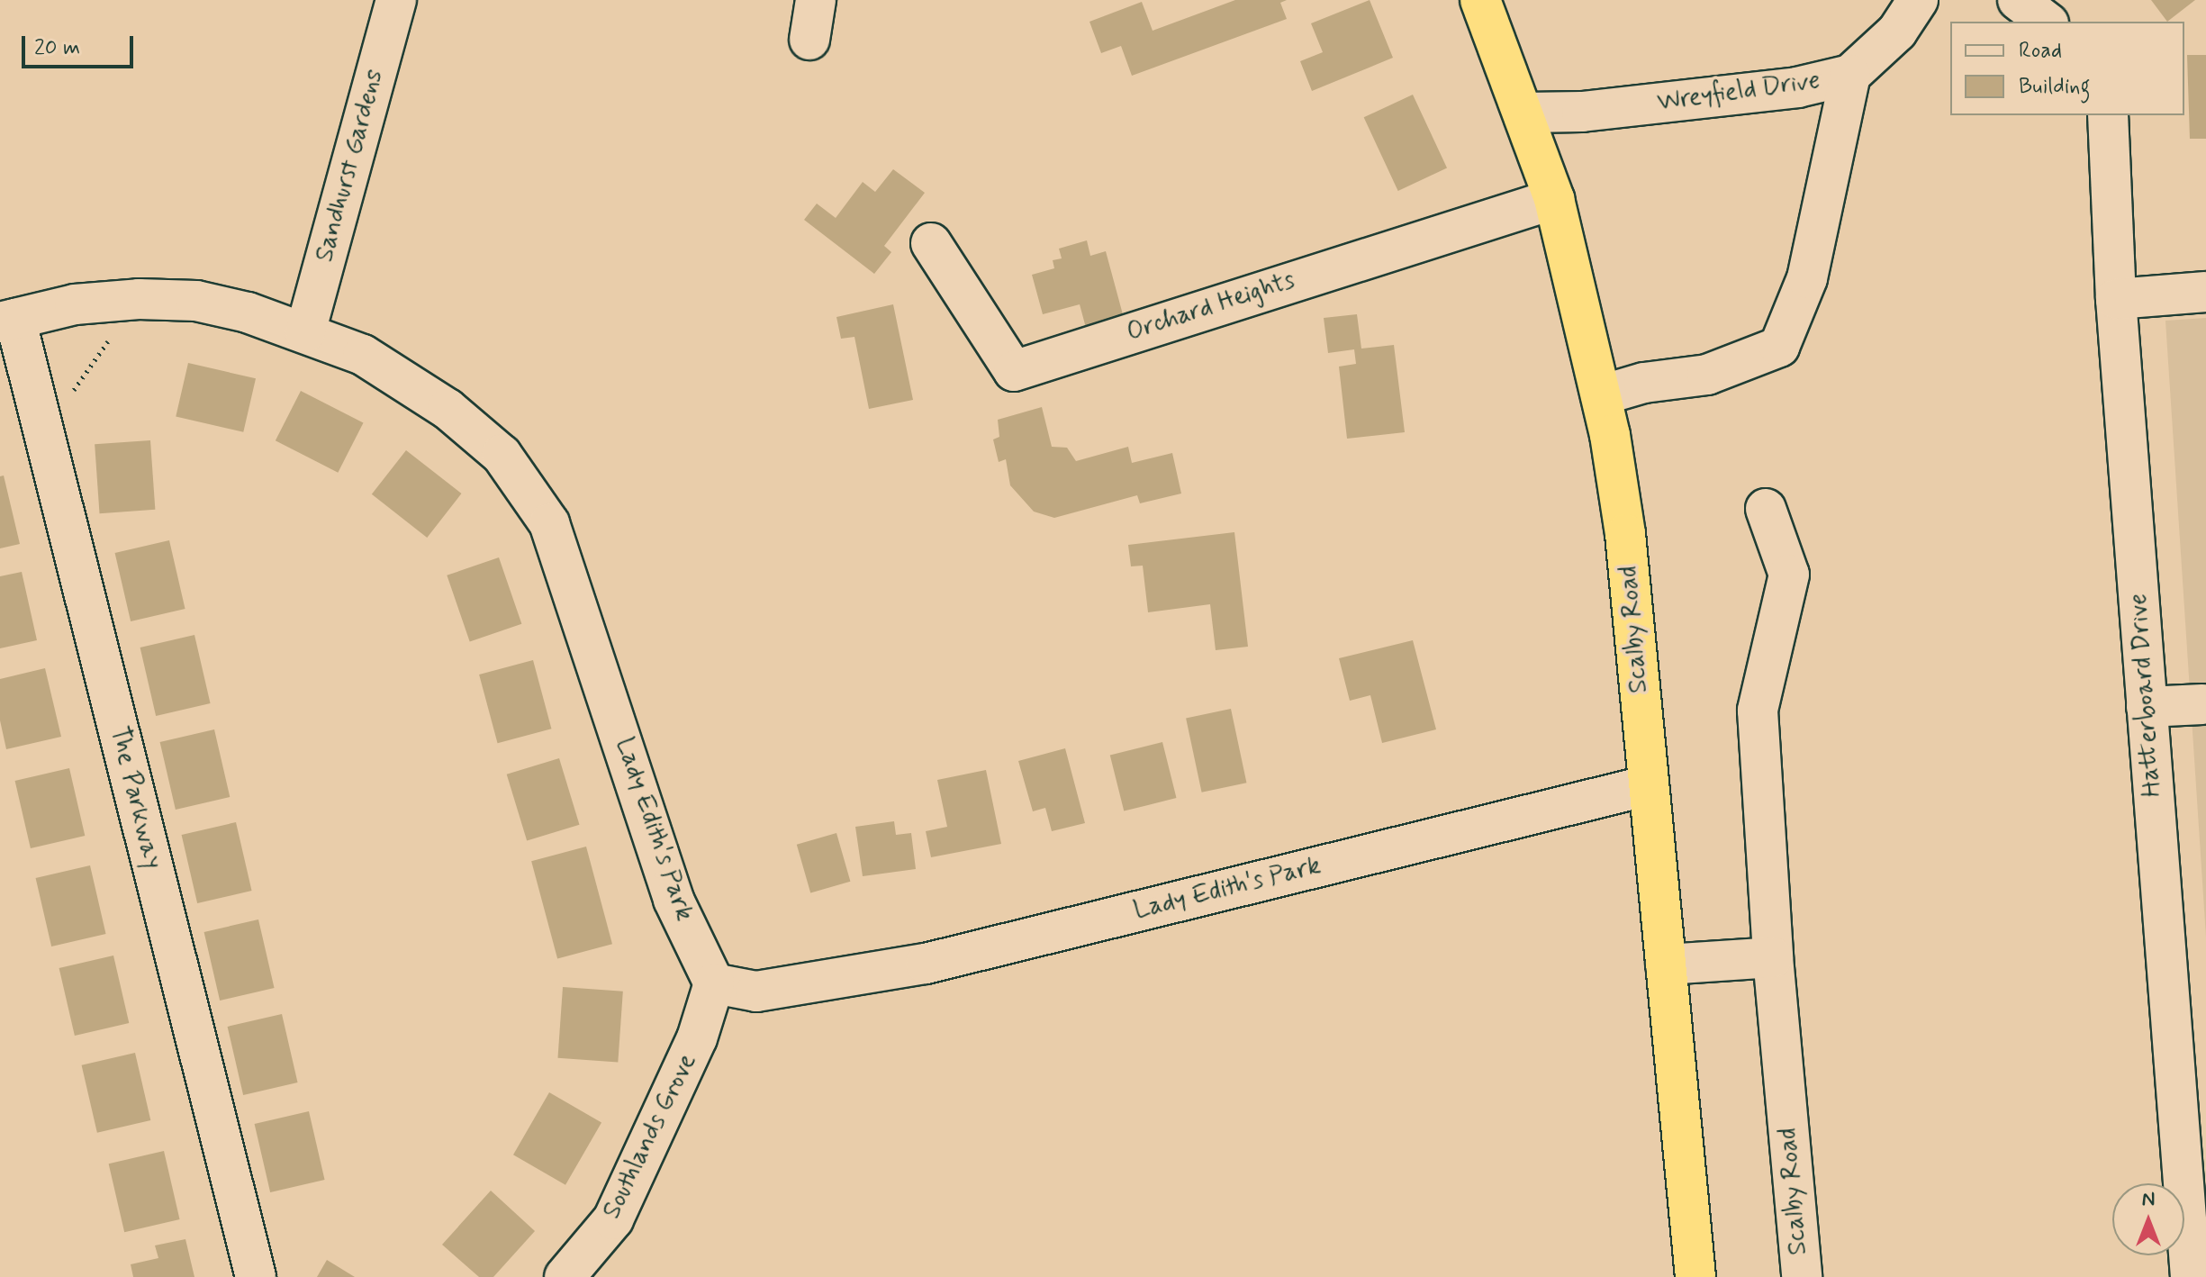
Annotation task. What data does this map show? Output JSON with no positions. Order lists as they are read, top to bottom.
{
  "streets": {
    "highway": ["Scalby Road"],
    "street": [
      "Wreyfield Drive",
      "Sandhurst Gardens",
      "Orchard Heights",
      "Hatterboard Drive",
      "The Parkway",
      "Lady Edith's Park",
      "Southlands Grove"
    ]
  },
  "crossings": [
    ["Wreyfield Drive", "Scalby Road"],
    ["Sandhurst Gardens", "Lady Edith's Park"],
    ["Orchard Heights", "Scalby Road"],
    ["Scalby Road", "Lady Edith's Park"],
    ["The Parkway", "Lady Edith's Park"],
    ["Lady Edith's Park", "Southlands Grove"]
  ],
  "legend": ["Road", "Building"],
  "scale_bar": "20 m",
  "north": "top"
}
